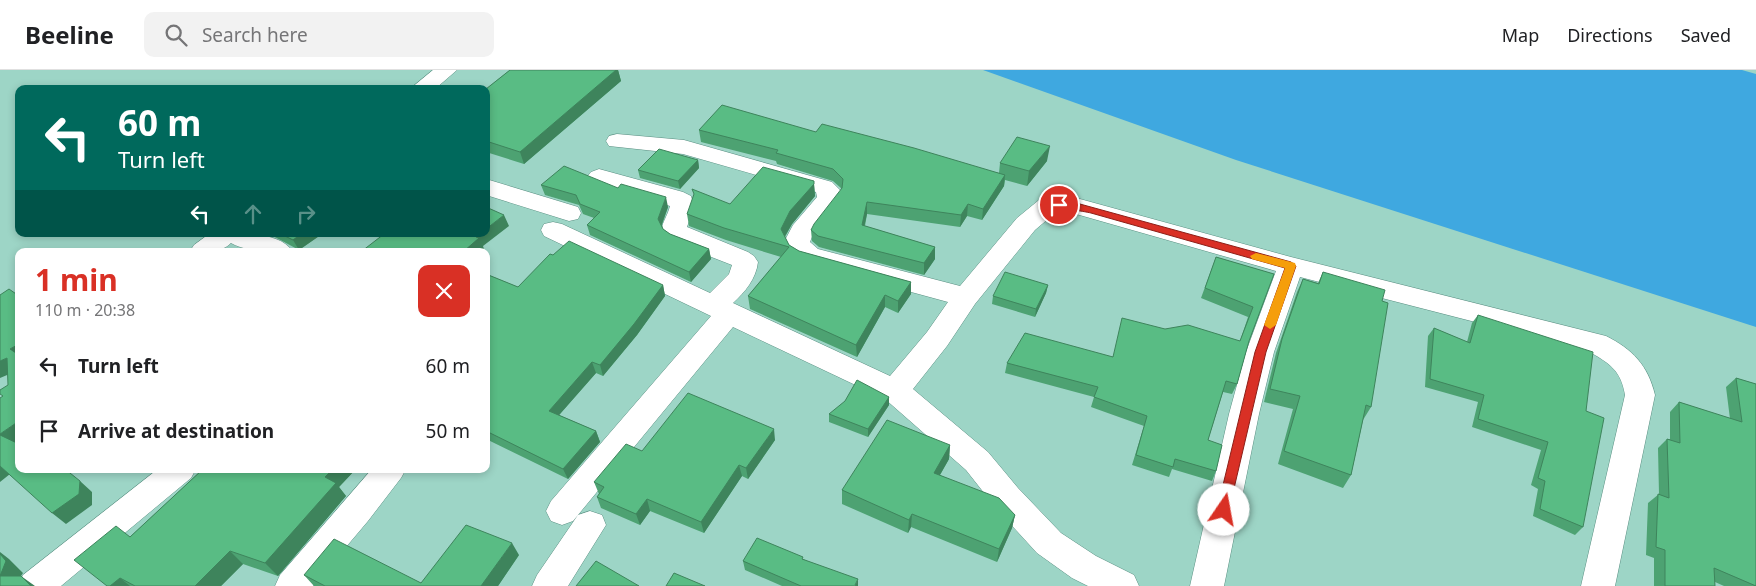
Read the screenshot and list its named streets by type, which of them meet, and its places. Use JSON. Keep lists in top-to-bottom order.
{
  "page": {
    "header": "Beeline",
    "search": "Search here",
    "nav": ["Map", "Directions", "Saved"],
    "turn": ["60 m", "Turn left"],
    "heading": ["1 min", "110 m · 20:38"],
    "list": [
      {
        "name": "Turn left",
        "value": "60 m"
      },
      {
        "name": "Arrive at destination",
        "value": "50 m"
      }
    ]
  }
}
